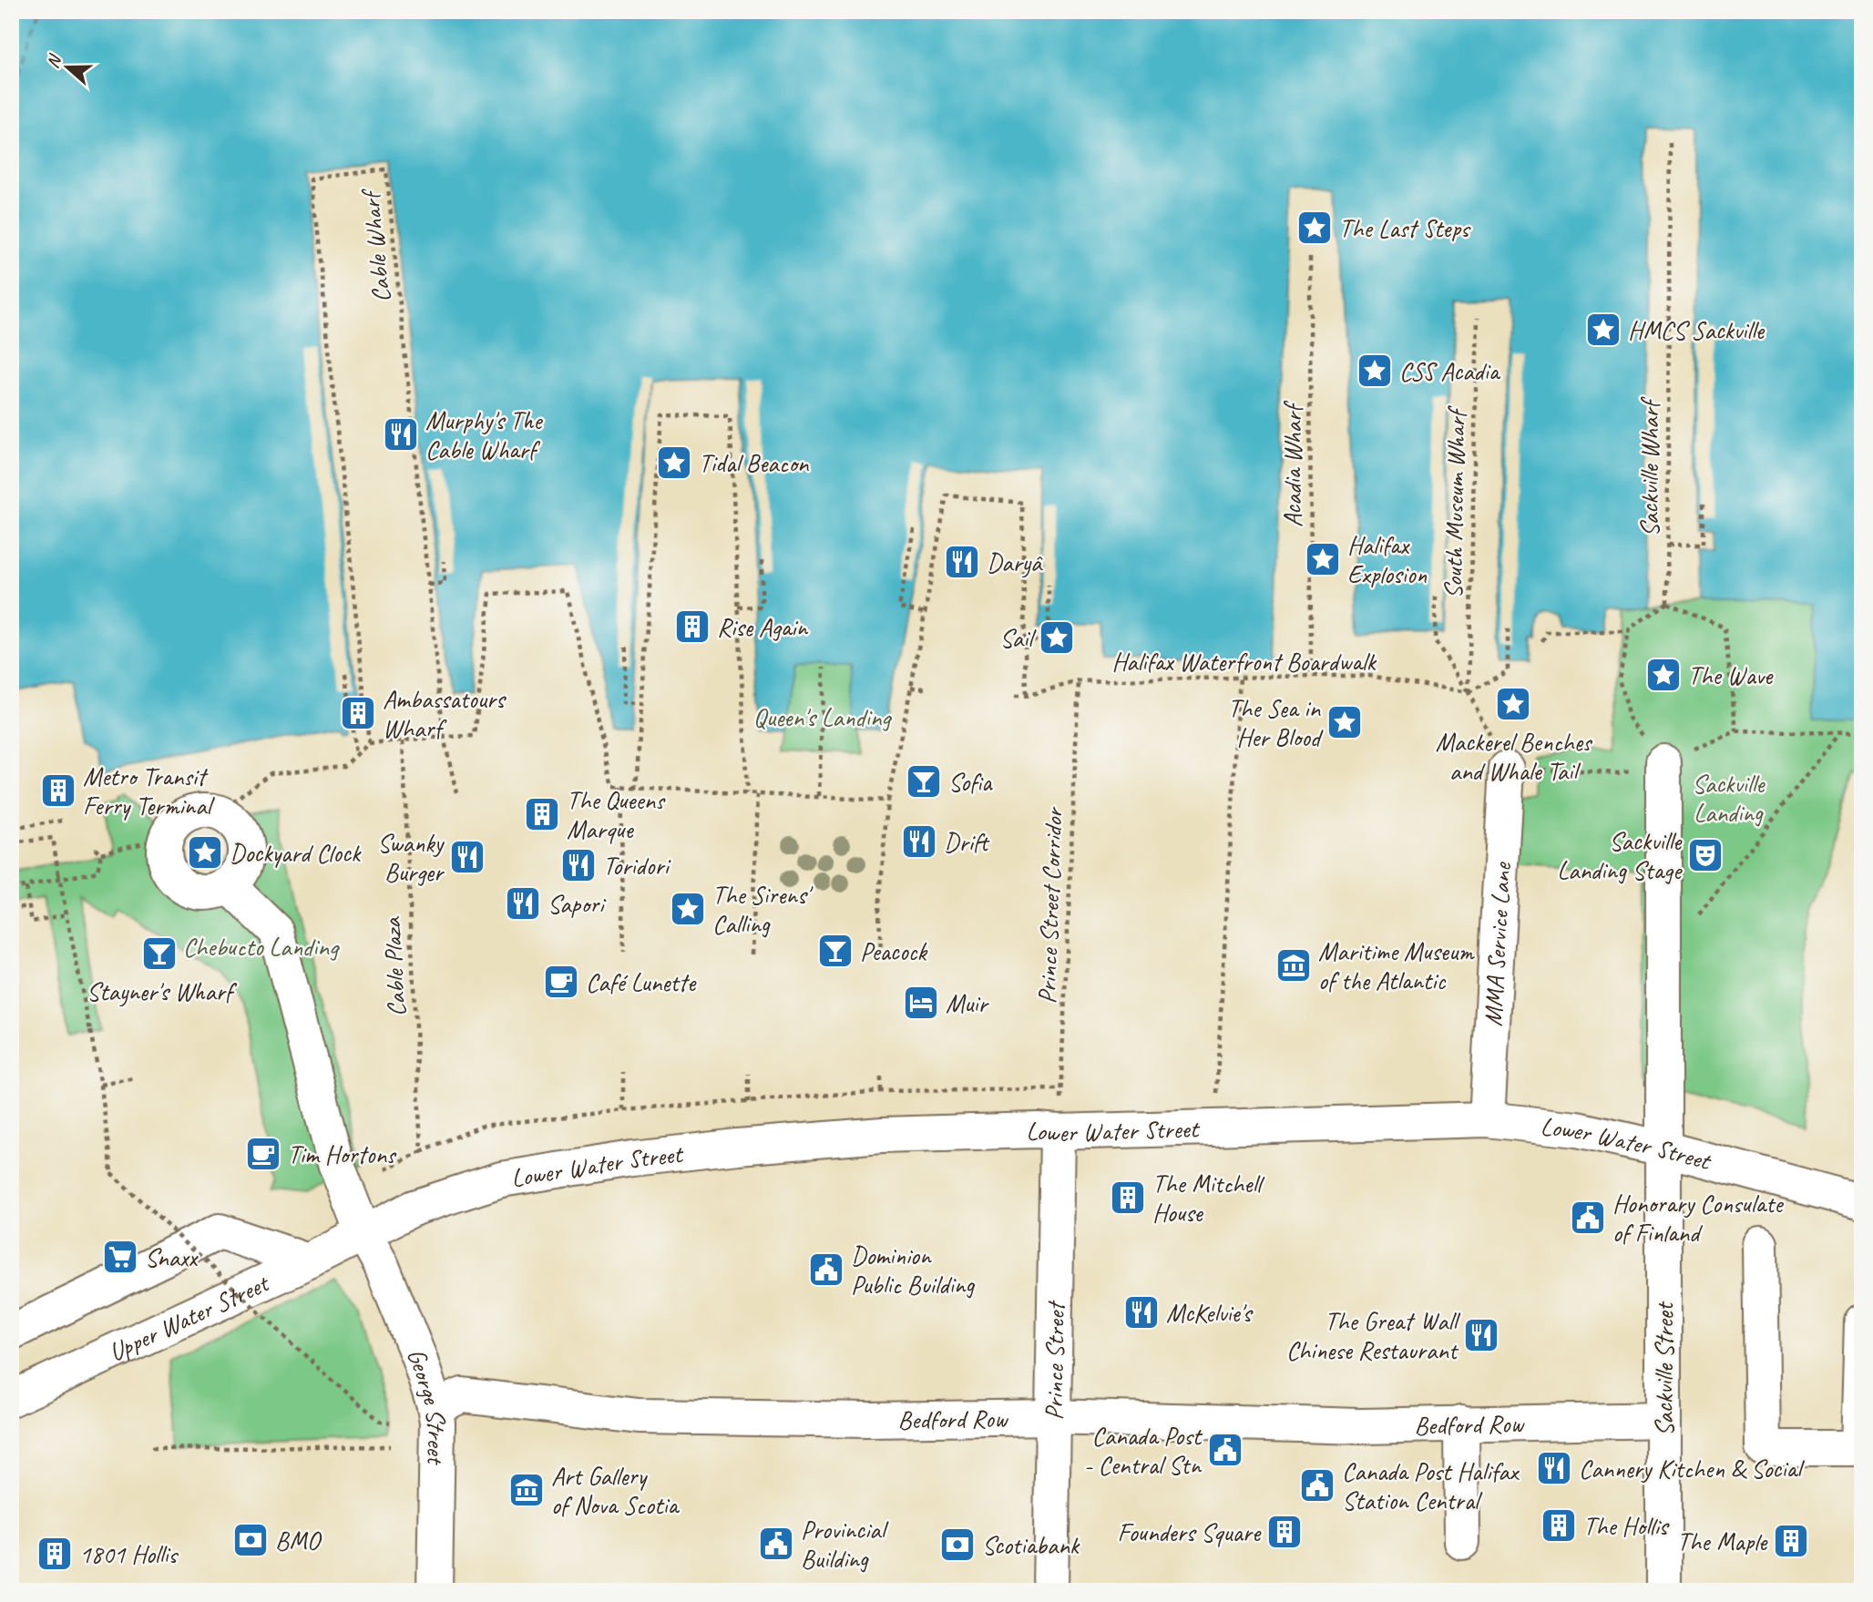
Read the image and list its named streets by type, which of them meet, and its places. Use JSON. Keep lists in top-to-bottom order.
{
  "streets": {
    "street": [
      "MMA Service Lane",
      "Lower Water Street",
      "Upper Water Street",
      "Prince Street",
      "Sackville Street",
      "George Street",
      "Bedford Row"
    ],
    "path": [
      "Cable Wharf",
      "Acadia Wharf",
      "Sackville Wharf",
      "South Museum Wharf",
      "Halifax Waterfront Boardwalk",
      "Prince Street Corridor",
      "Cable Plaza"
    ]
  },
  "crossings": [
    ["Acadia Wharf", "Halifax Waterfront Boardwalk"],
    ["South Museum Wharf", "Halifax Waterfront Boardwalk"],
    ["Halifax Waterfront Boardwalk", "Prince Street Corridor"],
    ["Prince Street Corridor", "Lower Water Street"],
    ["Prince Street Corridor", "Prince Street"],
    ["MMA Service Lane", "Lower Water Street"],
    ["Lower Water Street", "Upper Water Street"],
    ["Lower Water Street", "Prince Street"],
    ["Lower Water Street", "Sackville Street"],
    ["Lower Water Street", "George Street"],
    ["Upper Water Street", "George Street"],
    ["Prince Street", "Bedford Row"],
    ["Sackville Street", "Bedford Row"],
    ["George Street", "Bedford Row"]
  ],
  "parks": ["Queen's Landing", "Sackville Landing", "Chebucto Landing"],
  "places": {
    "place": [
      "The Last Steps",
      "HMCS Sackville",
      "CSS Acadia",
      "Tidal Beacon",
      "Halifax Explosion",
      "Sail",
      "The Wave",
      "Mackerel Benches and Whale Tail",
      "The Sea in Her Blood",
      "Dockyard Clock",
      "The Sirens' Calling"
    ],
    "restaurant": [
      "Murphy's The Cable Wharf",
      "Daryâ",
      "Drift",
      "Swanky Burger",
      "Toridori",
      "Sapori",
      "McKelvie's",
      "The Great Wall Chinese Restaurant",
      "Cannery Kitchen & Social"
    ],
    "building": [
      "Rise Again",
      "Ambassatours Wharf",
      "Metro Transit Ferry Terminal",
      "The Queens Marque",
      "The Mitchell House",
      "The Hollis",
      "Founders Square",
      "The Maple",
      "1801 Hollis"
    ],
    "bar": ["Sofia", "Peacock", "Stayner's Wharf"],
    "theatre": ["Sackville Landing Stage"],
    "museum": ["Maritime Museum of the Atlantic", "Art Gallery of Nova Scotia"],
    "cafe": ["Café Lunette", "Tim Hortons"],
    "hotel": ["Muir"],
    "public building": [
      "Honorary Consulate of Finland",
      "Dominion Public Building",
      "Canada Post - Central Stn",
      "Canada Post Halifax Station Central",
      "Provincial Building"
    ],
    "supermarket": ["Snaxx"],
    "bank": ["BMO", "Scotiabank"]
  },
  "north": "left"
}
